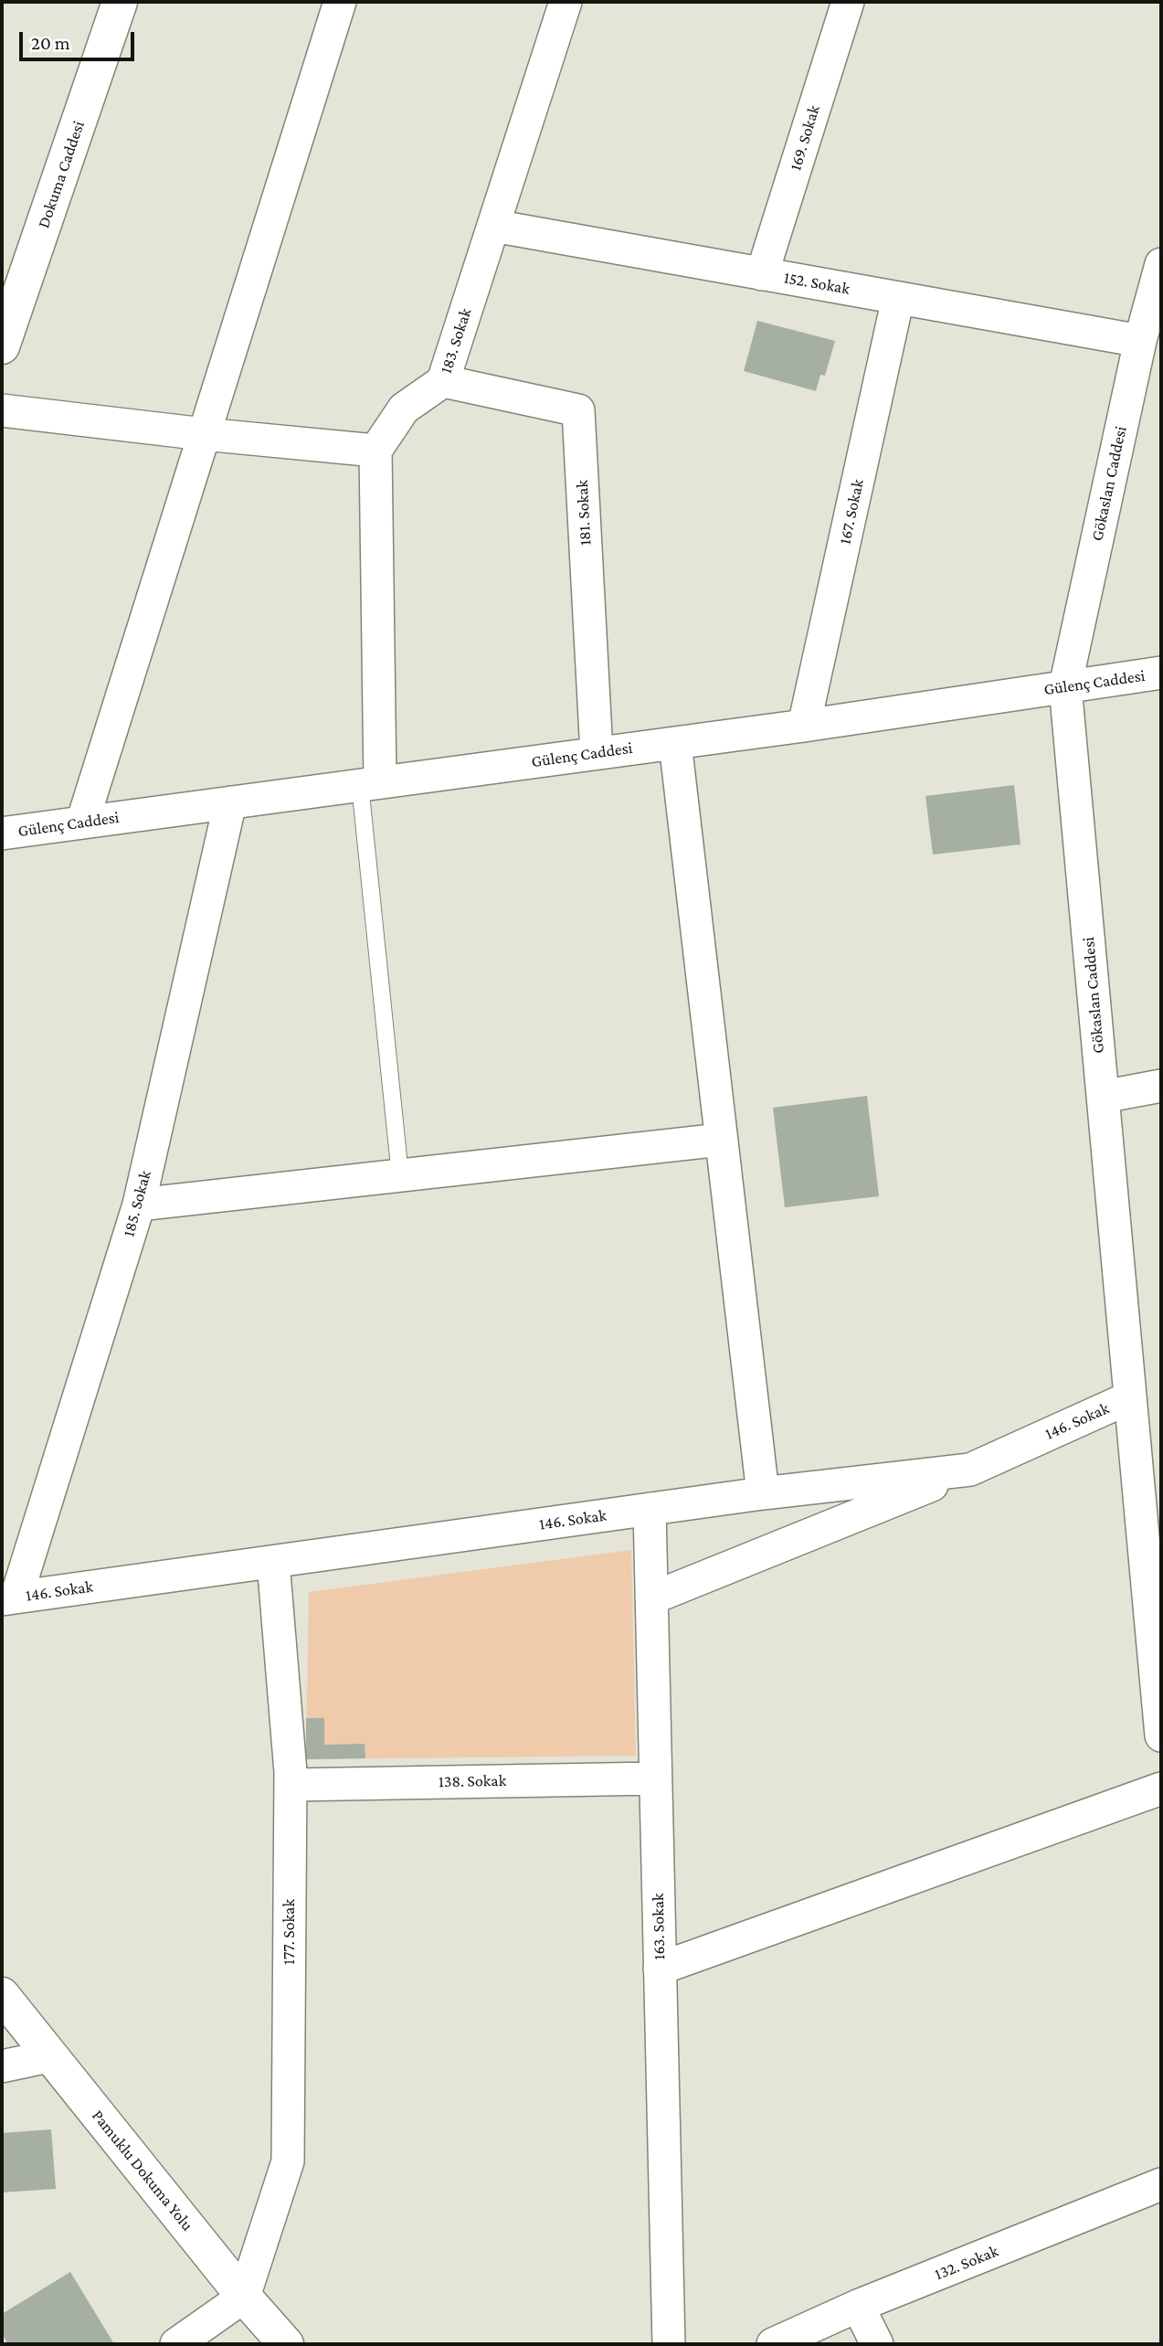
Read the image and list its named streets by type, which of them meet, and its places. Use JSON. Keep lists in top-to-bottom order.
{
  "streets": {
    "main road": ["Dokuma Caddesi", "Pamuklu Dokuma Yolu"],
    "street": [
      "169. Sokak",
      "152. Sokak",
      "183. Sokak",
      "Gökaslan Caddesi",
      "167. Sokak",
      "181. Sokak",
      "Gülenç Caddesi",
      "185. Sokak",
      "146. Sokak",
      "138. Sokak",
      "163. Sokak",
      "177. Sokak",
      "132. Sokak"
    ]
  },
  "crossings": [
    ["169. Sokak", "152. Sokak"],
    ["152. Sokak", "183. Sokak"],
    ["152. Sokak", "Gökaslan Caddesi"],
    ["152. Sokak", "167. Sokak"],
    ["183. Sokak", "181. Sokak"],
    ["Gökaslan Caddesi", "Gülenç Caddesi"],
    ["Gökaslan Caddesi", "146. Sokak"],
    ["167. Sokak", "Gülenç Caddesi"],
    ["181. Sokak", "Gülenç Caddesi"],
    ["Gülenç Caddesi", "185. Sokak"],
    ["185. Sokak", "146. Sokak"],
    ["146. Sokak", "163. Sokak"],
    ["146. Sokak", "177. Sokak"],
    ["138. Sokak", "163. Sokak"],
    ["138. Sokak", "177. Sokak"],
    ["177. Sokak", "Pamuklu Dokuma Yolu"]
  ],
  "scale_bar": "20 m"
}
